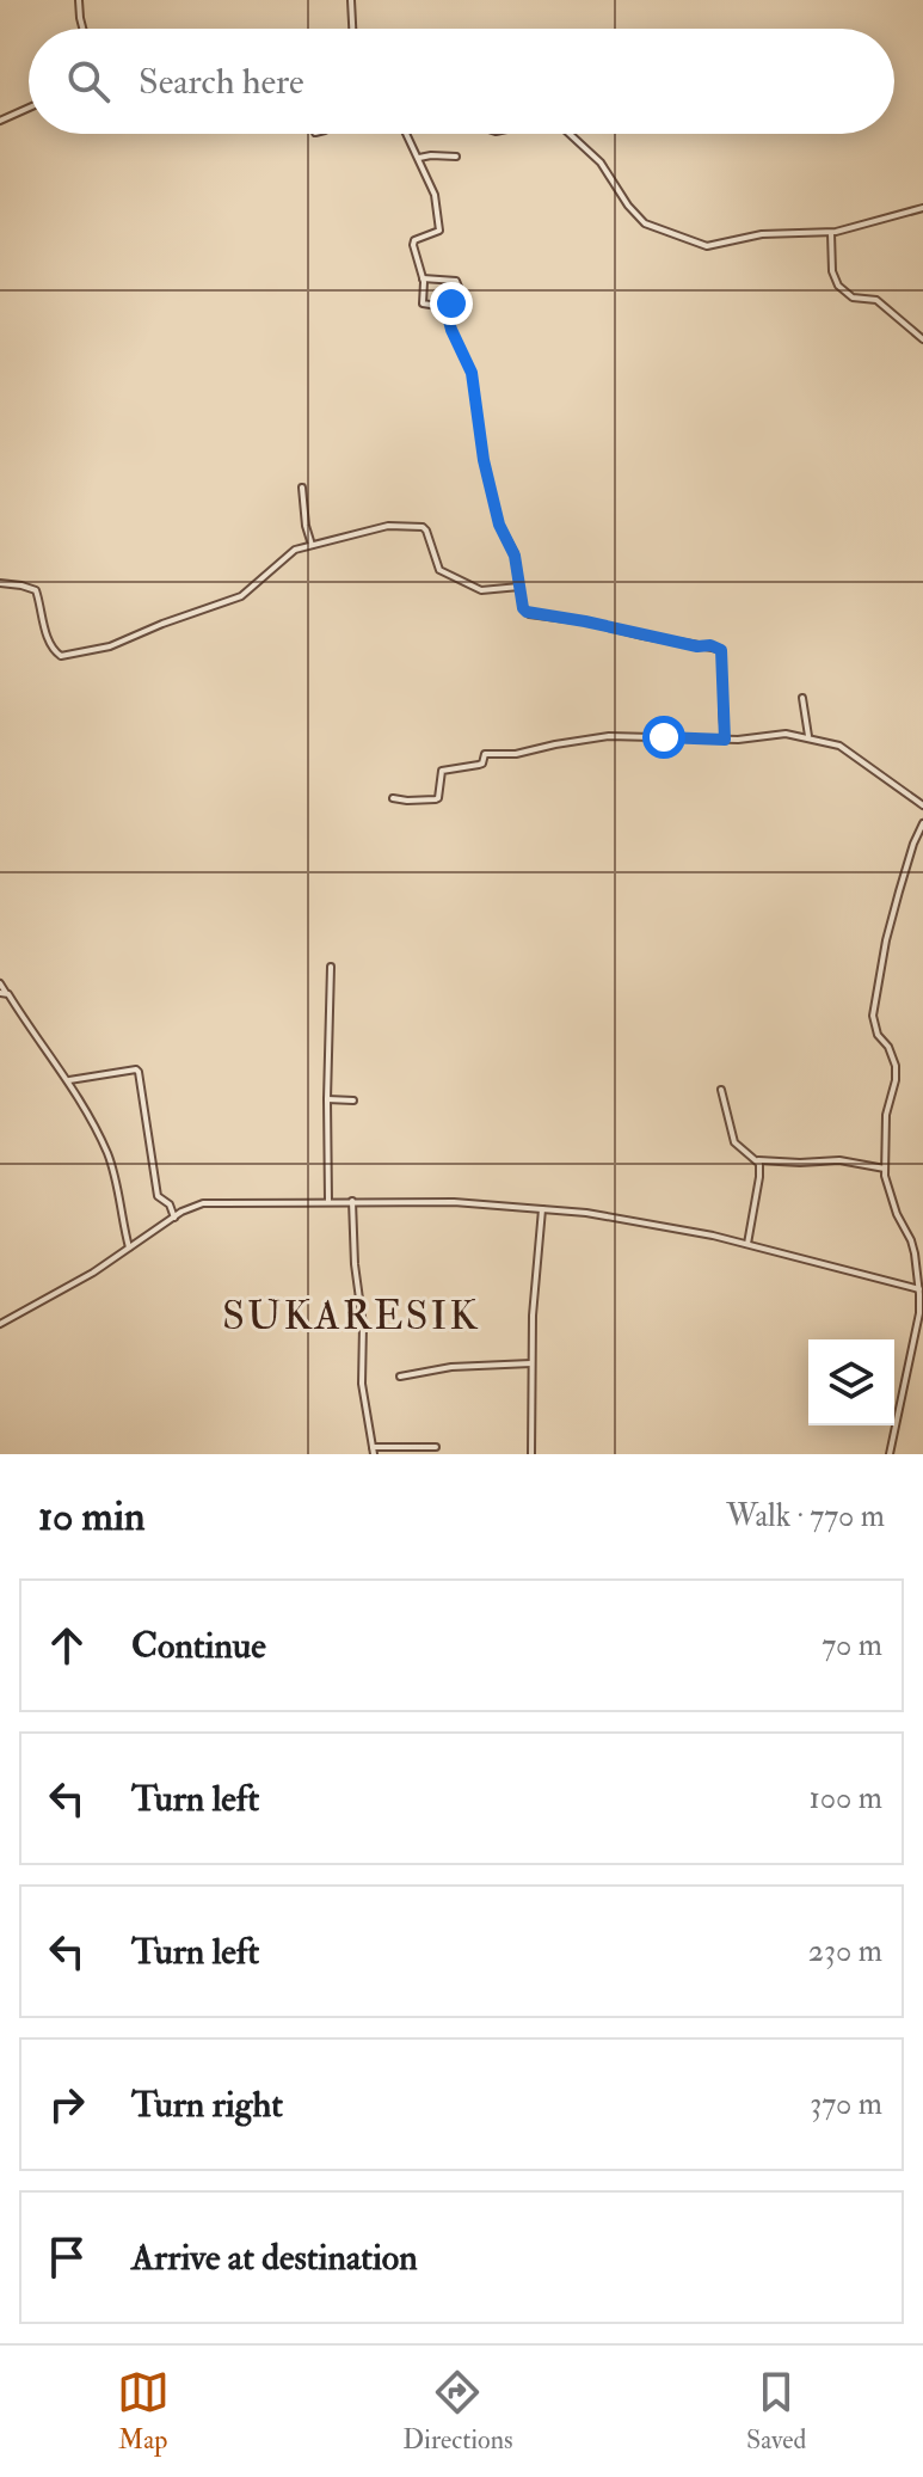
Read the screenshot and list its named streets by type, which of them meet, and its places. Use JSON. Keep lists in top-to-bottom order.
{
  "districts": ["SUKARESIK"],
  "page": {
    "search": "Search here",
    "heading": ["10 min", "Walk · 770 m"],
    "list": [
      ["Continue", "70 m"],
      ["Turn left", "100 m"],
      ["Turn left", "230 m"],
      ["Turn right", "370 m"],
      "Arrive at destination"
    ],
    "nav": ["Map", "Directions", "Saved"]
  }
}
